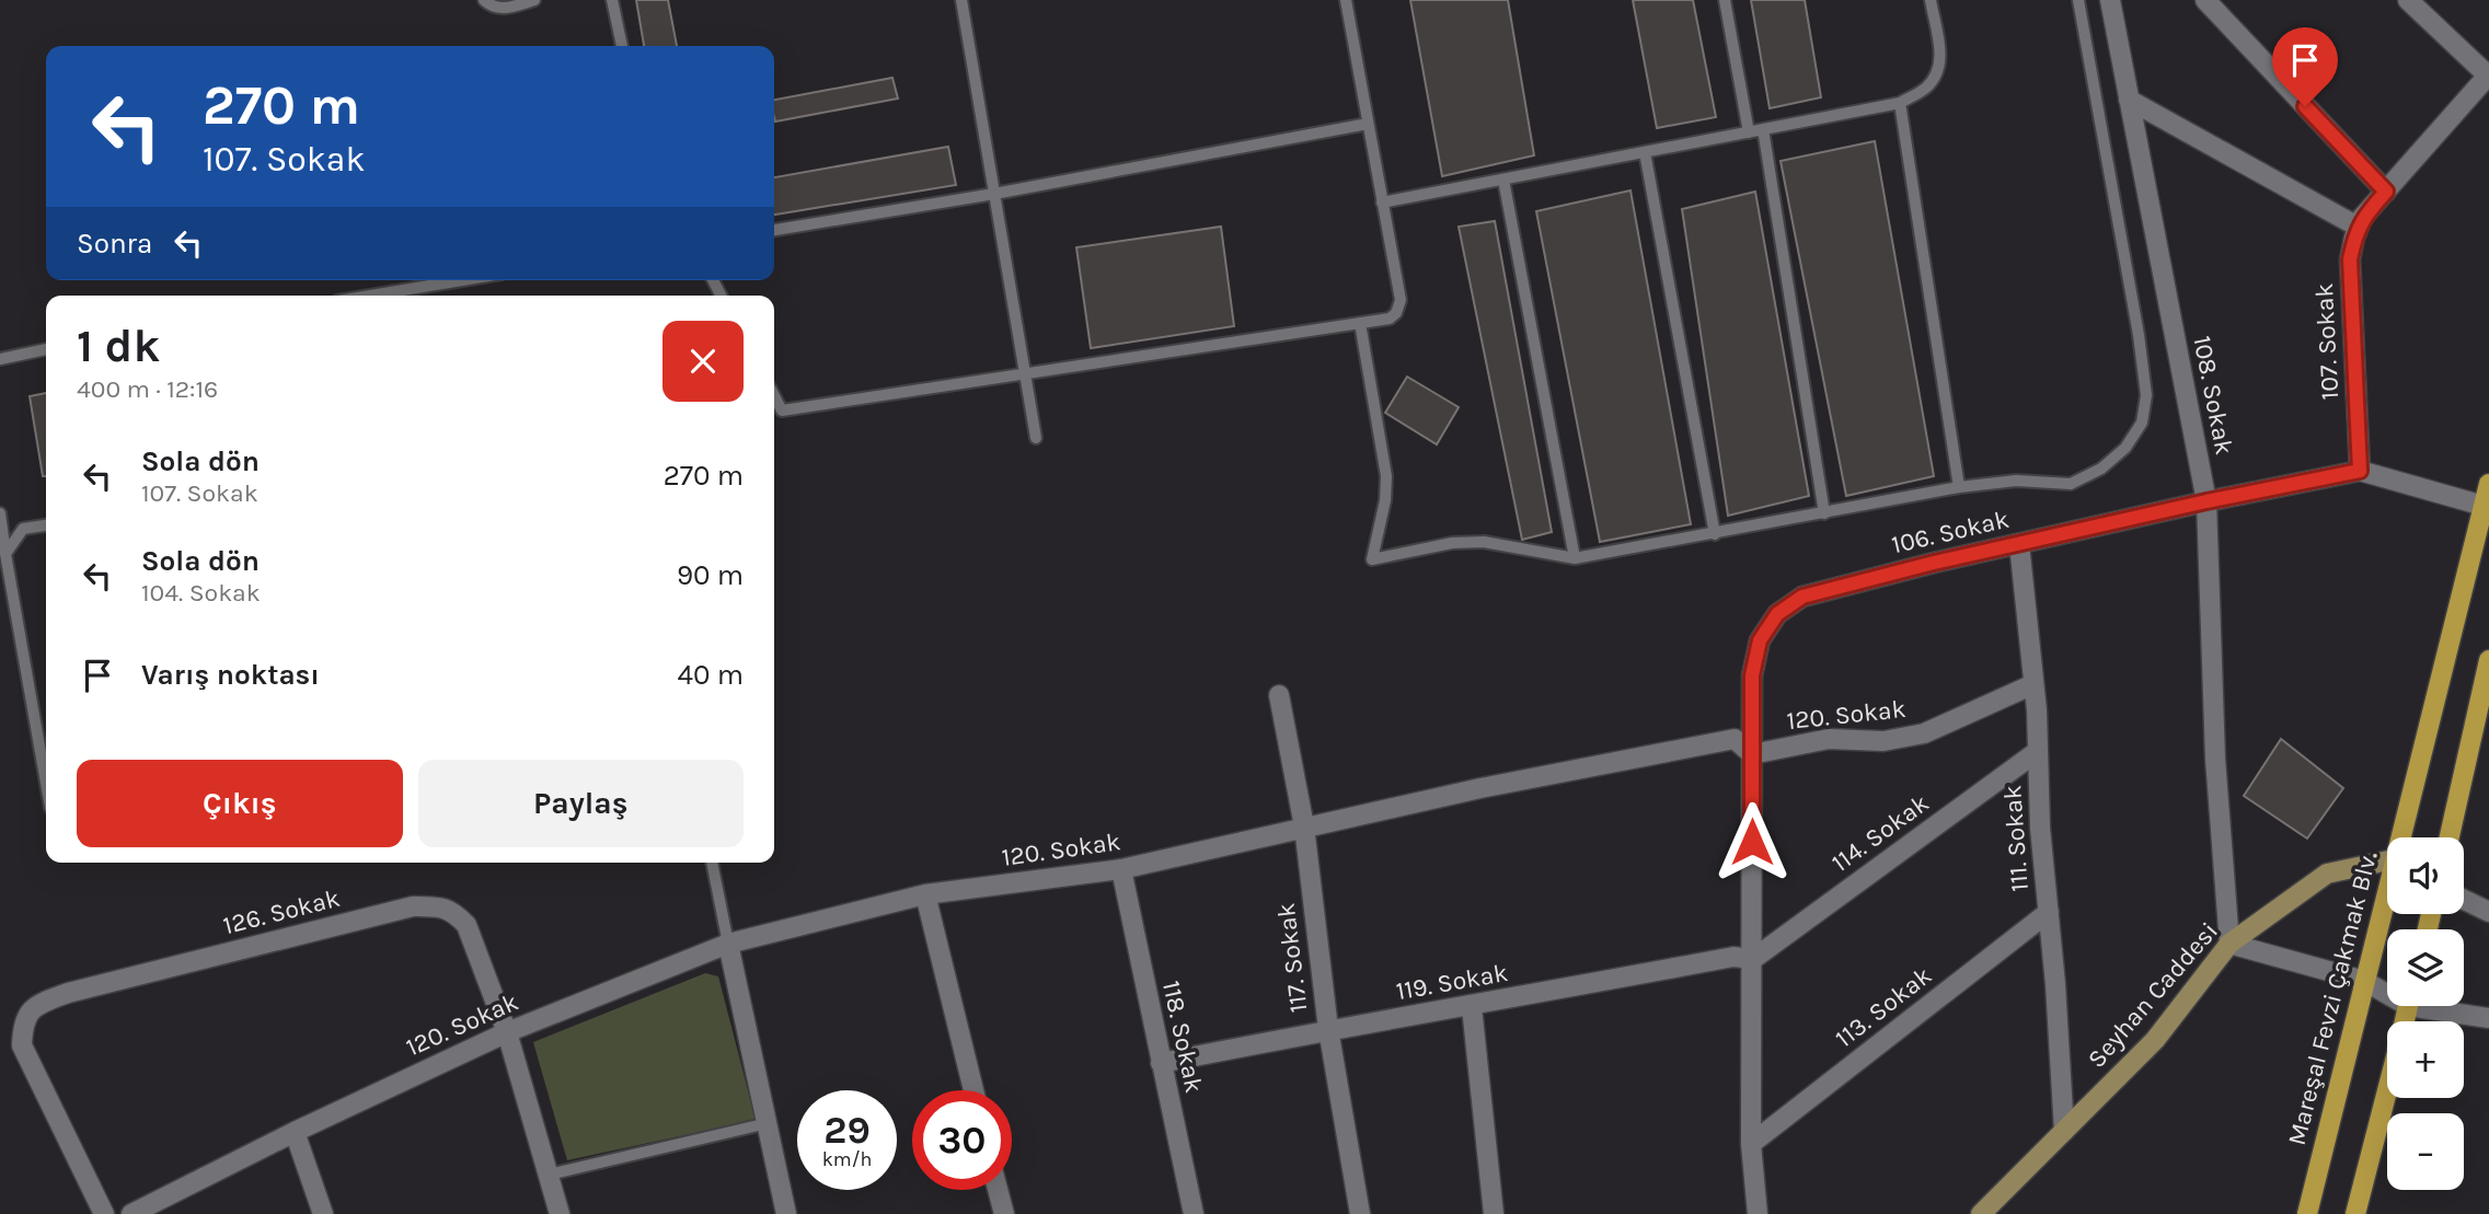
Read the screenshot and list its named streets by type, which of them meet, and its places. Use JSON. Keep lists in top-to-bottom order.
{
  "streets": {
    "main road": ["Seyhan Caddesi", "Mareşal Fevzi Çakmak Blv."],
    "street": [
      "107. Sokak",
      "108. Sokak",
      "106. Sokak",
      "120. Sokak",
      "114. Sokak",
      "111. Sokak",
      "126. Sokak",
      "117. Sokak",
      "119. Sokak",
      "113. Sokak",
      "118. Sokak"
    ]
  },
  "crossings": [
    ["107. Sokak", "106. Sokak"],
    ["108. Sokak", "106. Sokak"],
    ["108. Sokak", "Seyhan Caddesi"],
    ["106. Sokak", "120. Sokak"],
    ["106. Sokak", "114. Sokak"],
    ["106. Sokak", "111. Sokak"],
    ["106. Sokak", "119. Sokak"],
    ["106. Sokak", "Mareşal Fevzi Çakmak Blv."],
    ["106. Sokak", "113. Sokak"],
    ["120. Sokak", "111. Sokak"],
    ["120. Sokak", "126. Sokak"],
    ["120. Sokak", "117. Sokak"],
    ["120. Sokak", "118. Sokak"],
    ["114. Sokak", "111. Sokak"],
    ["114. Sokak", "119. Sokak"],
    ["111. Sokak", "Seyhan Caddesi"],
    ["111. Sokak", "113. Sokak"],
    ["117. Sokak", "119. Sokak"],
    ["119. Sokak", "118. Sokak"]
  ],
  "page": {
    "turn": ["270 m", "107. Sokak"],
    "then": "Sonra",
    "heading": ["1 dk", "400 m · 12:16"],
    "list": [
      {
        "name": "Sola dön",
        "note": "107. Sokak",
        "value": "270 m"
      },
      {
        "name": "Sola dön",
        "note": "104. Sokak",
        "value": "90 m"
      },
      {
        "name": "Varış noktası",
        "value": "40 m"
      }
    ],
    "buttons": ["Çıkış", "Paylaş"],
    "map_buttons": ["+", "−"],
    "speed": "29 km/h",
    "limit": "30"
  }
}
